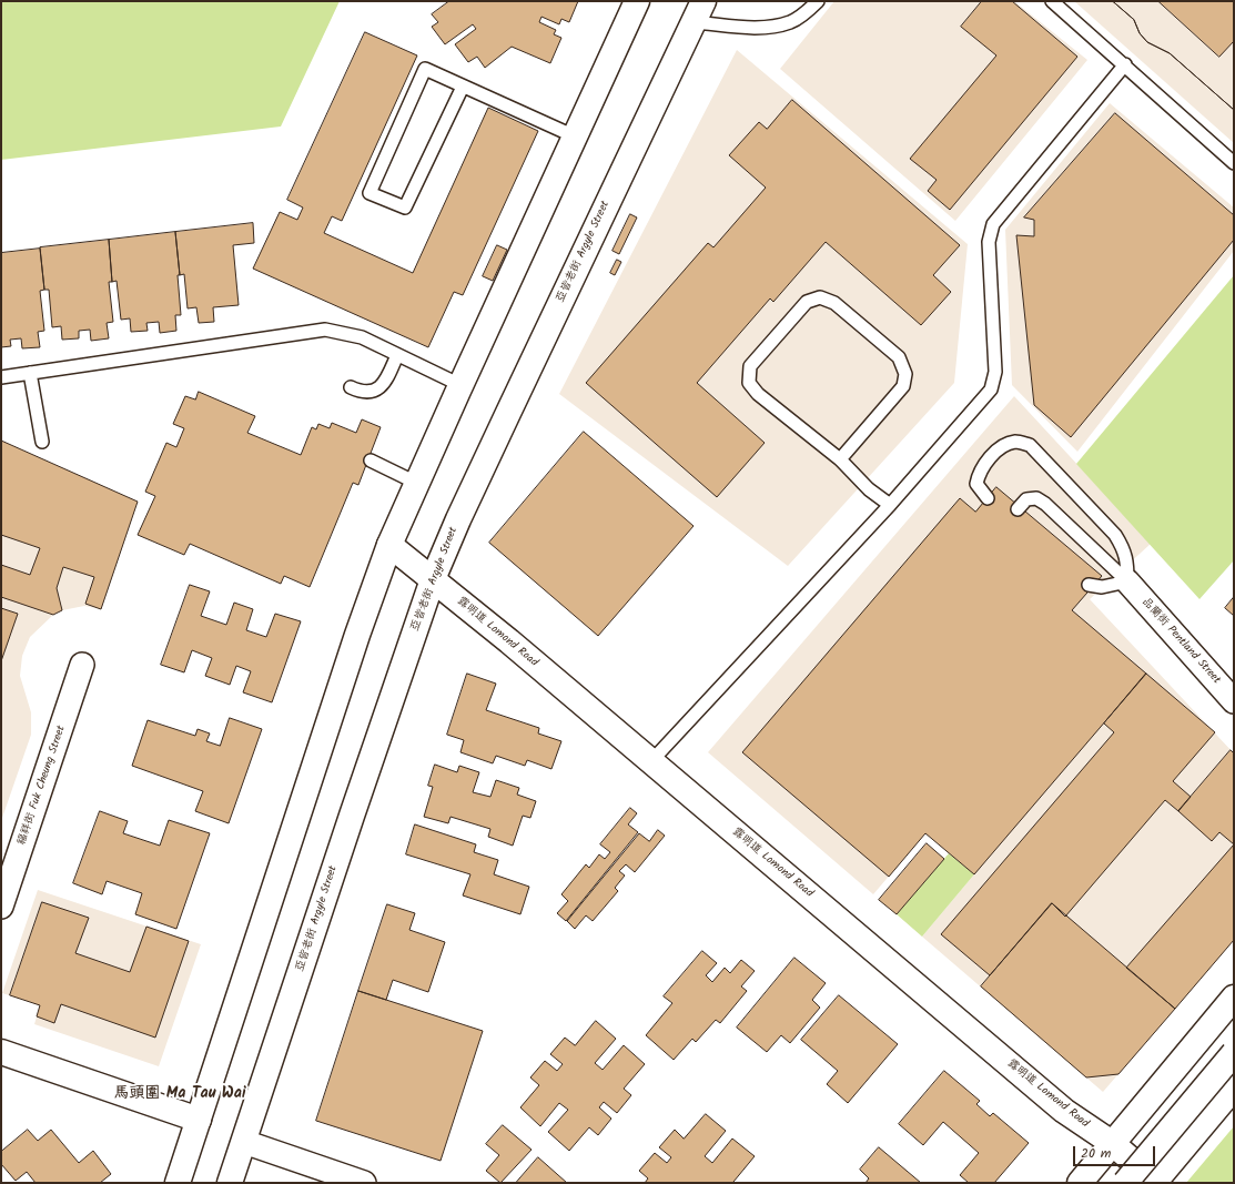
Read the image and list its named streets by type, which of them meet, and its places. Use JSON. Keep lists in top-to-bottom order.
{
  "streets": {
    "main road": ["亞皆老街 Argyle Street", "露明道 Lomond Road"],
    "street": ["品蘭街 Pentland Street", "福祥街 Fuk Cheung Street"]
  },
  "crossings": [
    ["亞皆老街 Argyle Street", "露明道 Lomond Road"]
  ],
  "districts": ["馬頭圍 Ma Tau Wai"],
  "scale_bar": "20 m"
}
